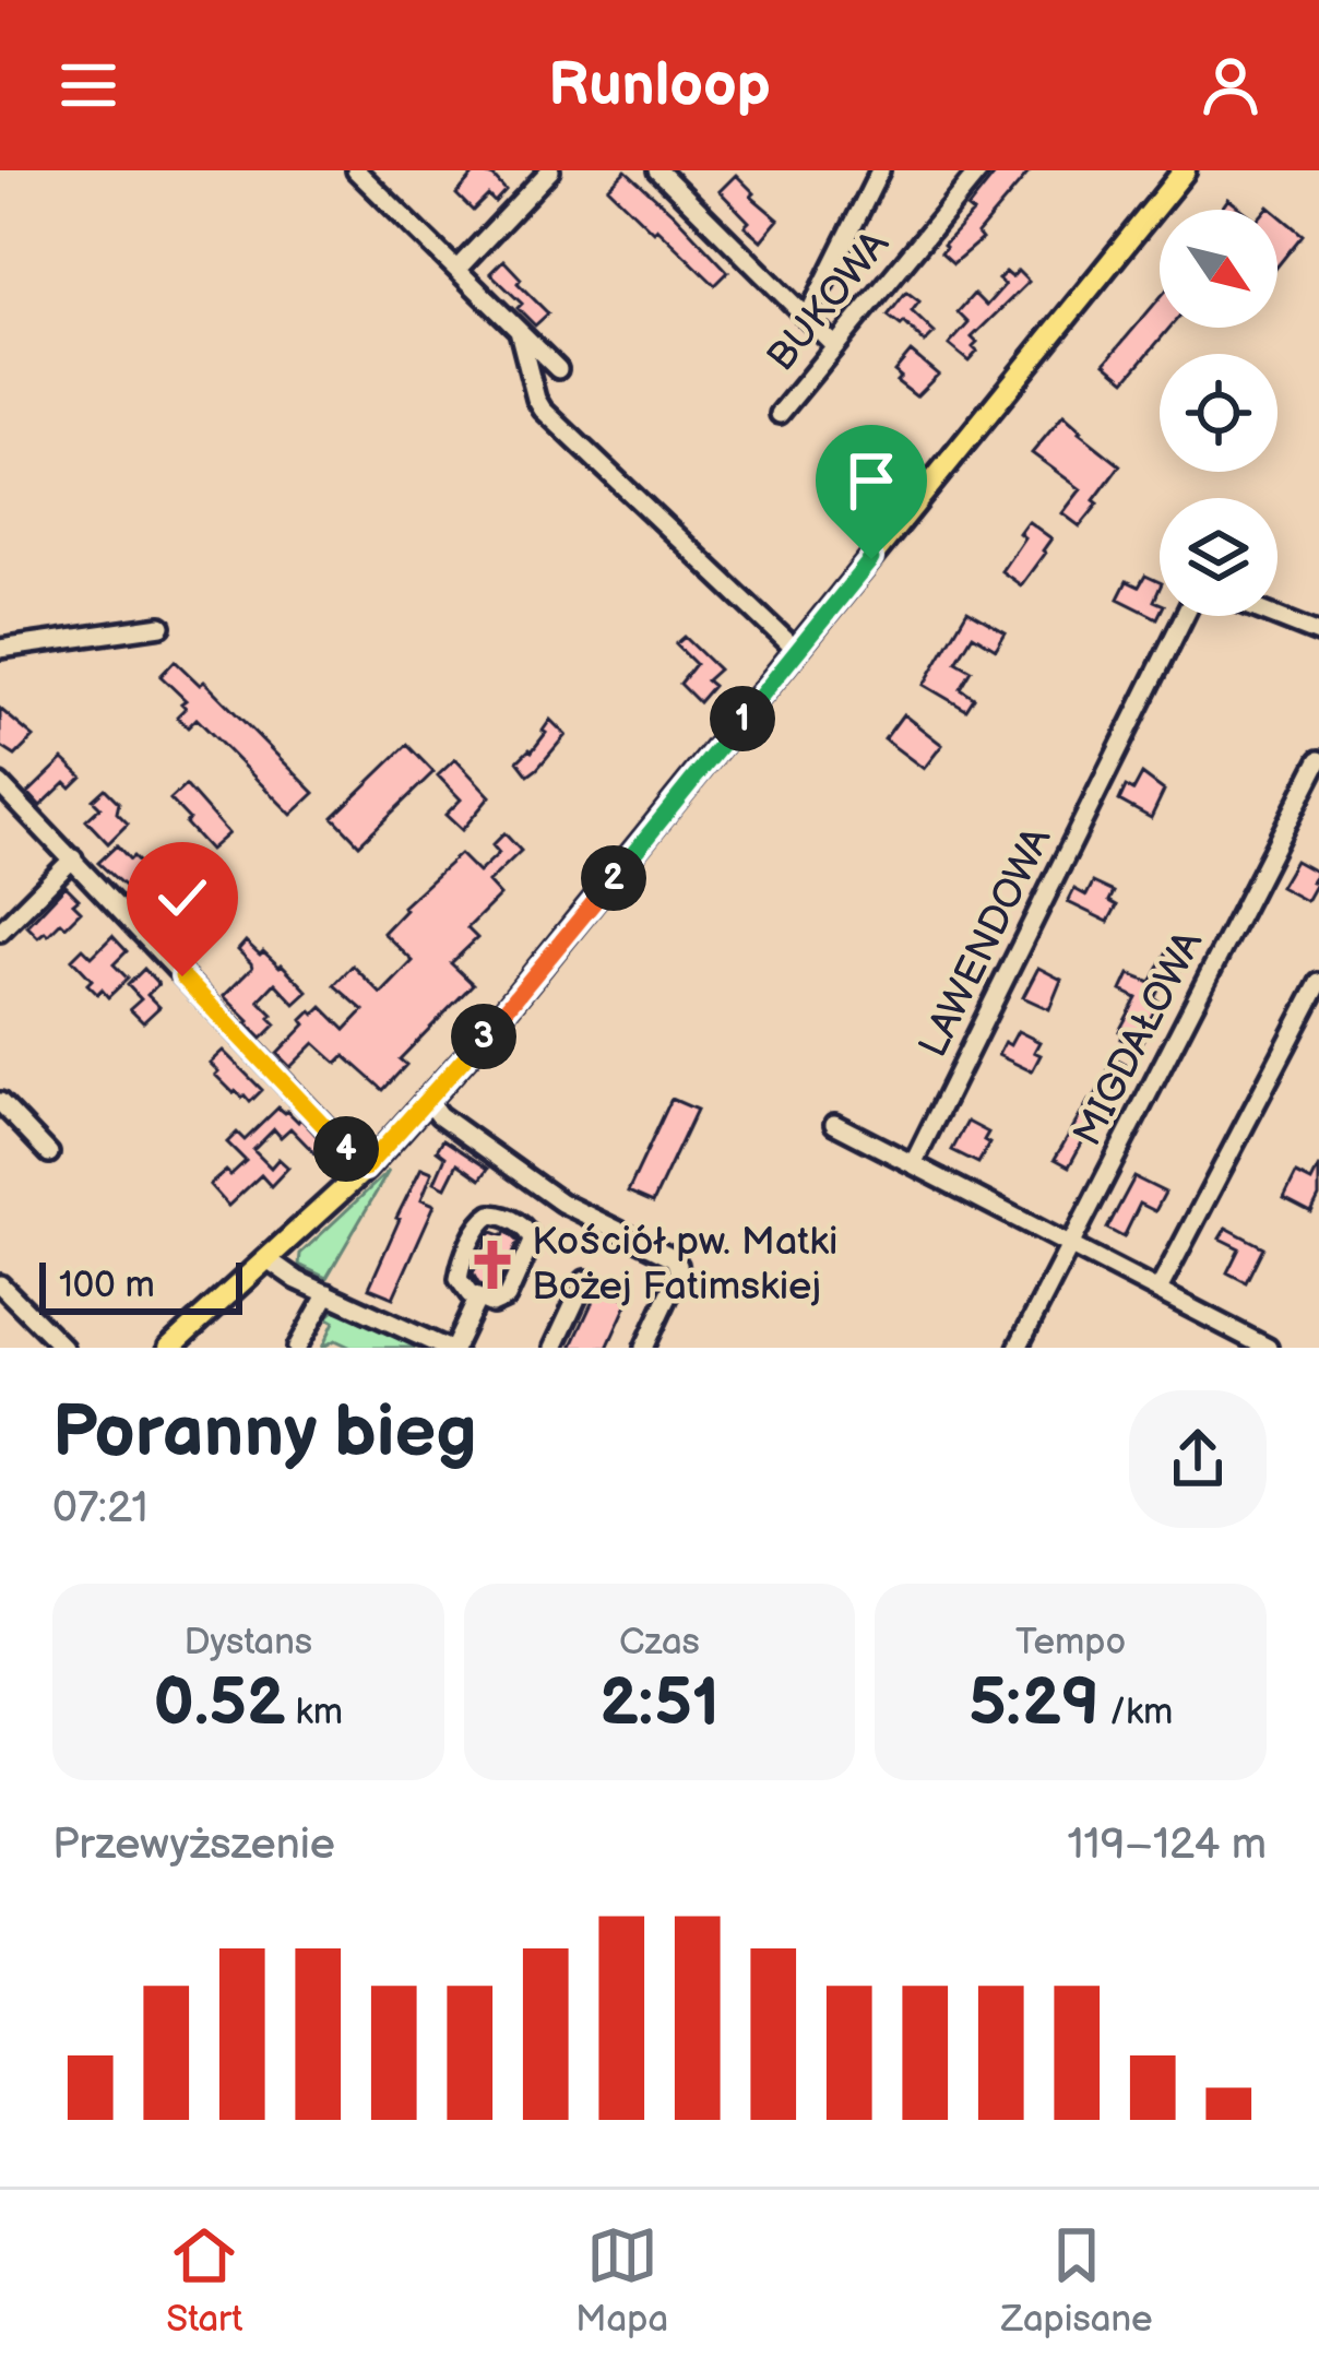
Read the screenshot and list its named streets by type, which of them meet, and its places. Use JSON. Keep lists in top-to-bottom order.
{
  "streets": {
    "street": ["BUKOWA", "LAWENDOWA", "MIGDAŁOWA"]
  },
  "places": {
    "church": ["Kościół pw. Matki Bożej Fatimskiej"]
  },
  "scale_bar": "100 m",
  "north": "bottom right",
  "page": {
    "header": "Runloop",
    "pins": [
      "1",
      "2",
      "3",
      "4"
    ],
    "scale": "100 m",
    "heading": ["Poranny bieg", "07:21"],
    "stats": [
      ["Dystans", "0.52 km"],
      ["Czas", "2:51"],
      ["Tempo", "5:29 /km"]
    ],
    "chart": ["Przewyższenie", "119–124 m"],
    "tabs": ["Start", "Mapa", "Zapisane"]
  }
}
